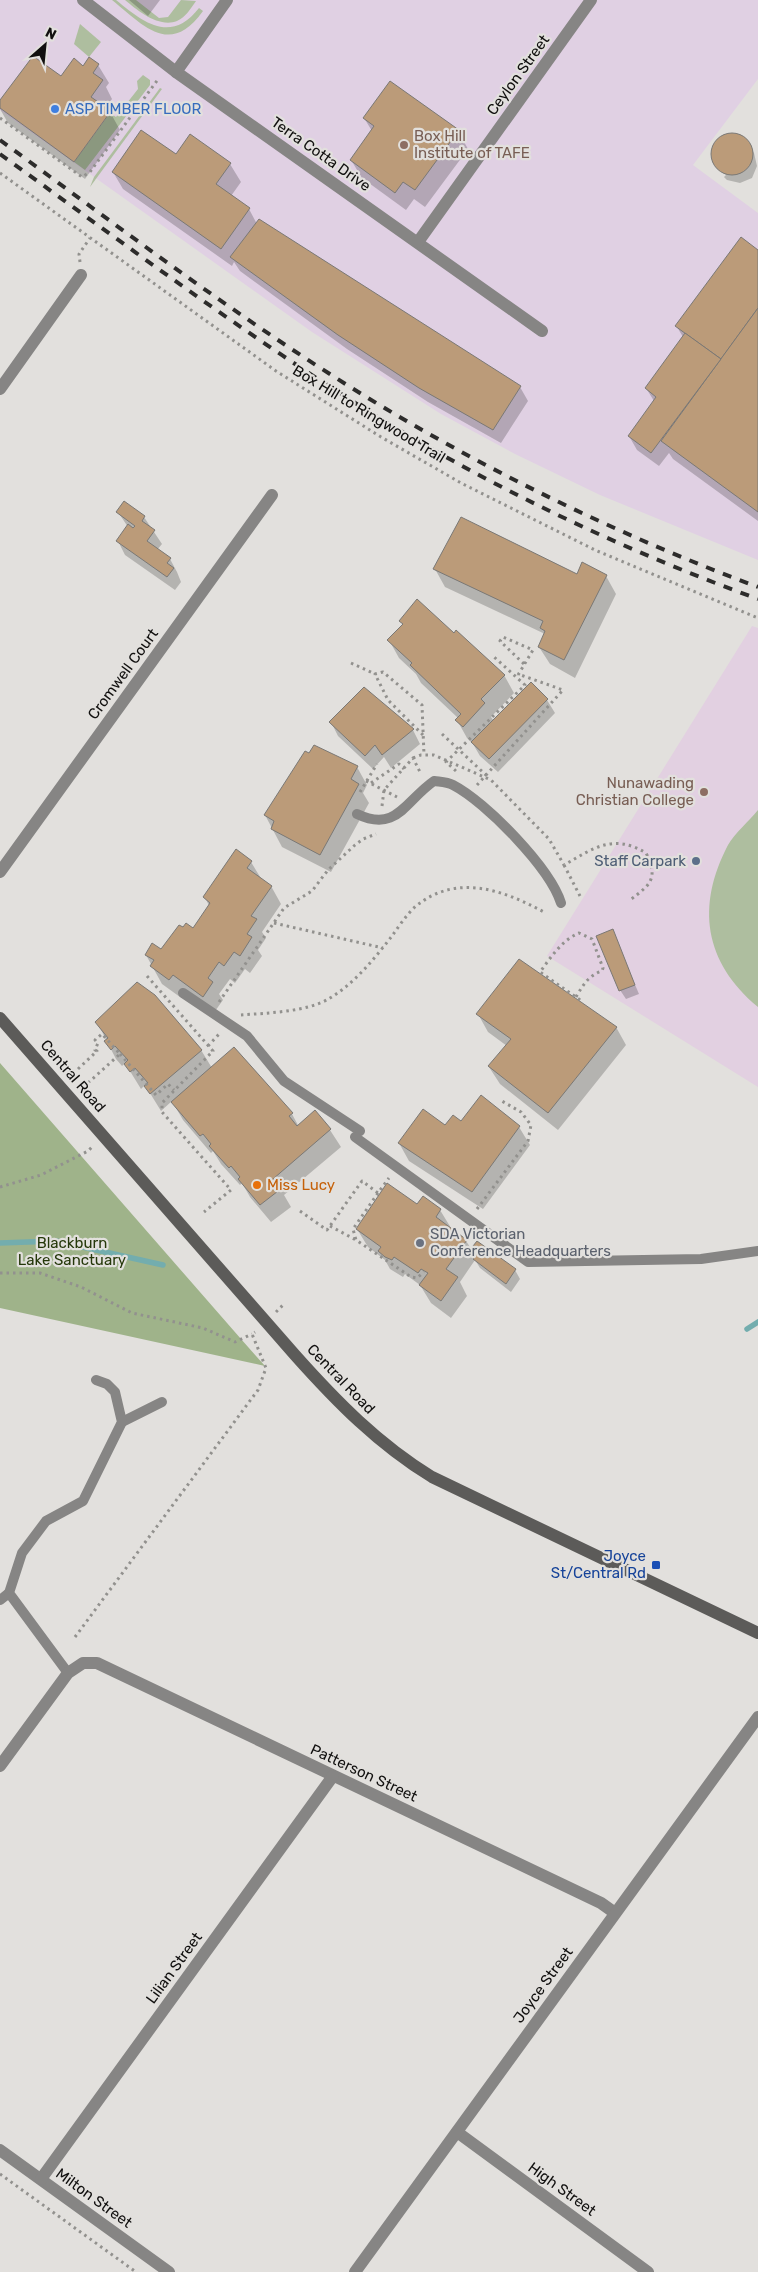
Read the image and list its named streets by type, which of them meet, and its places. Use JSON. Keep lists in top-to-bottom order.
{
  "streets": {
    "street": [
      "Ceylon Street",
      "Terra Cotta Drive",
      "Cromwell Court",
      "Central Road",
      "Patterson Street",
      "Lilian Street",
      "Joyce Street",
      "High Street",
      "Milton Street"
    ],
    "path": ["Box Hill to Ringwood Trail"]
  },
  "crossings": [
    ["Ceylon Street", "Terra Cotta Drive"],
    ["Patterson Street", "Lilian Street"],
    ["Patterson Street", "Joyce Street"],
    ["Lilian Street", "Milton Street"],
    ["Joyce Street", "High Street"]
  ],
  "parks": ["Blackburn Lake Sanctuary"],
  "places": {
    "other": [
      "ASP TIMBER FLOOR",
      "Box Hill Institute of TAFE",
      "Nunawading Christian College",
      "Staff Carpark",
      "Miss Lucy",
      "SDA Victorian Conference Headquarters"
    ],
    "transit": ["Joyce St/Central Rd"]
  },
  "north": "top right"
}
